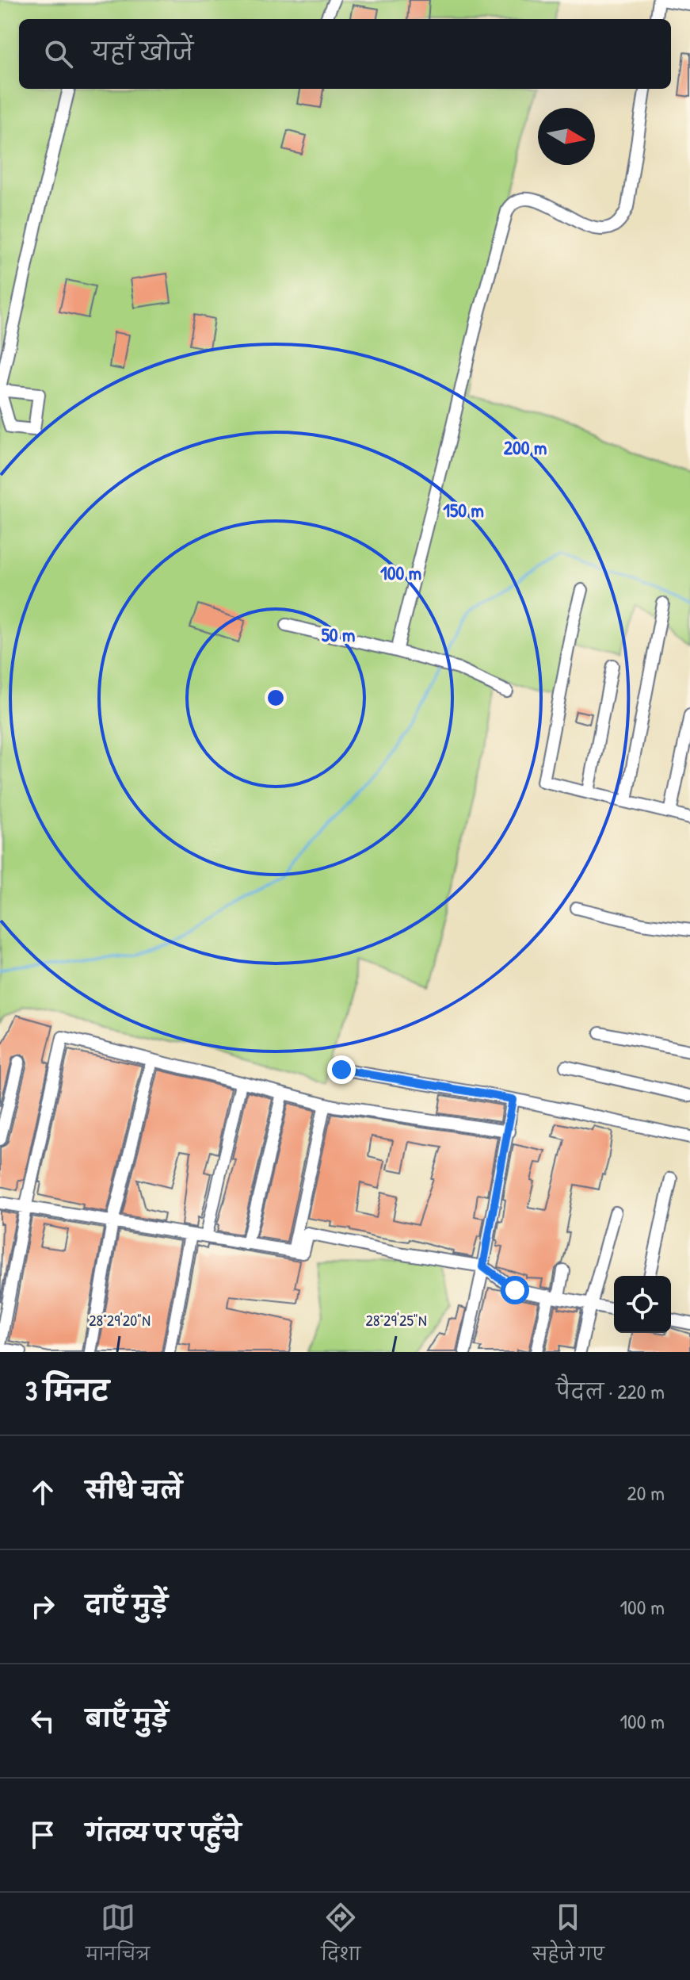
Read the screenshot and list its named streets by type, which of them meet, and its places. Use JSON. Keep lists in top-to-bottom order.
{
  "north": "right",
  "page": {
    "search": "यहाँ खोजें",
    "heading": ["3 मिनट", "पैदल · 220 m"],
    "list": [
      ["सीधे चलें", "20 m"],
      ["दाएँ मुड़ें", "100 m"],
      ["बाएँ मुड़ें", "100 m"],
      "गंतव्य पर पहुँचे"
    ],
    "nav": ["मानचित्र", "दिशा", "सहेजे गए"]
  },
  "coordinates": ["28°29'20\"N", "28°29'25\"N"],
  "rings": [
    "200 m",
    "150 m",
    "100 m",
    "50 m"
  ]
}
